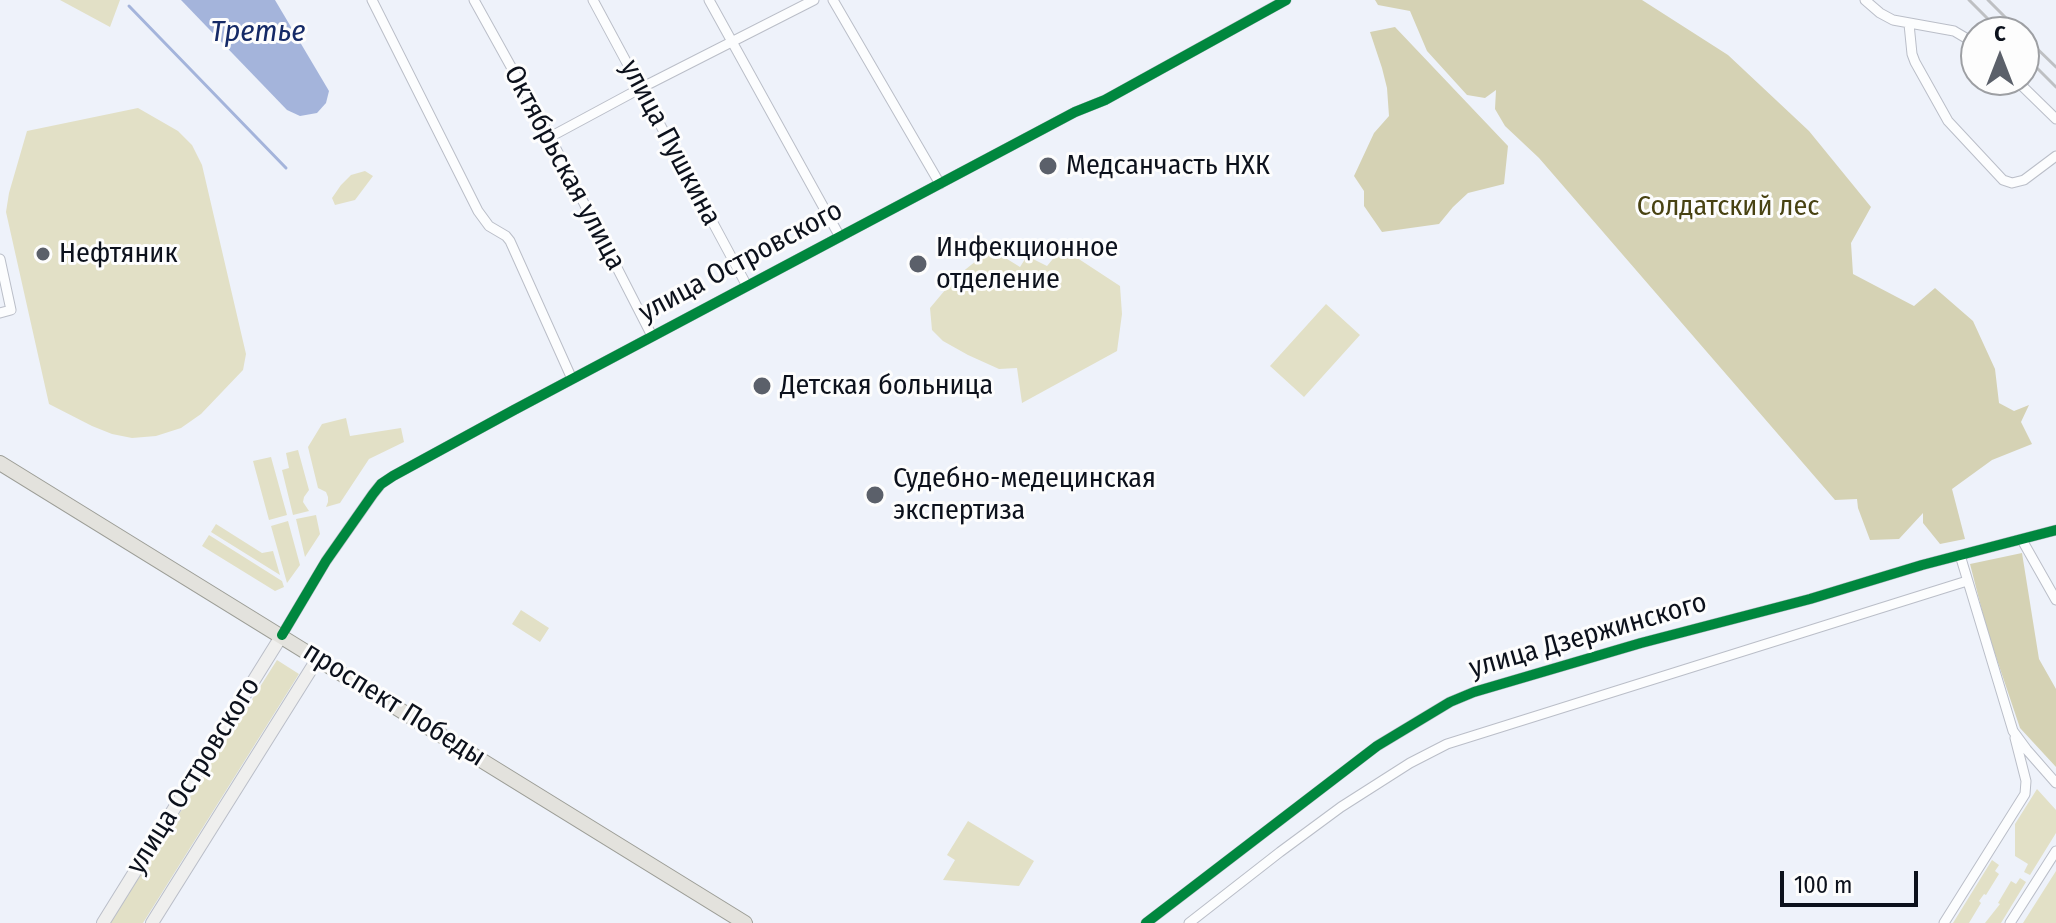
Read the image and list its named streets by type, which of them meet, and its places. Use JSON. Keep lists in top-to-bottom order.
{
  "streets": {
    "main road": ["улица Островского", "проспект Победы"],
    "street": ["улица Пушкина", "Октябрьская улица", "улица Дзержинского"]
  },
  "crossings": [
    ["улица Пушкина", "улица Островского"],
    ["Октябрьская улица", "улица Островского"],
    ["улица Островского", "проспект Победы"]
  ],
  "water": ["Третье"],
  "parks": ["Солдатский лес"],
  "places": [
    "Медсанчасть НХК",
    "Нефтяник",
    "Инфекционное отделение",
    "Детская больница",
    "Судебно-медецинская экспертиза"
  ],
  "scale_bar": "100 m",
  "north": "top"
}
